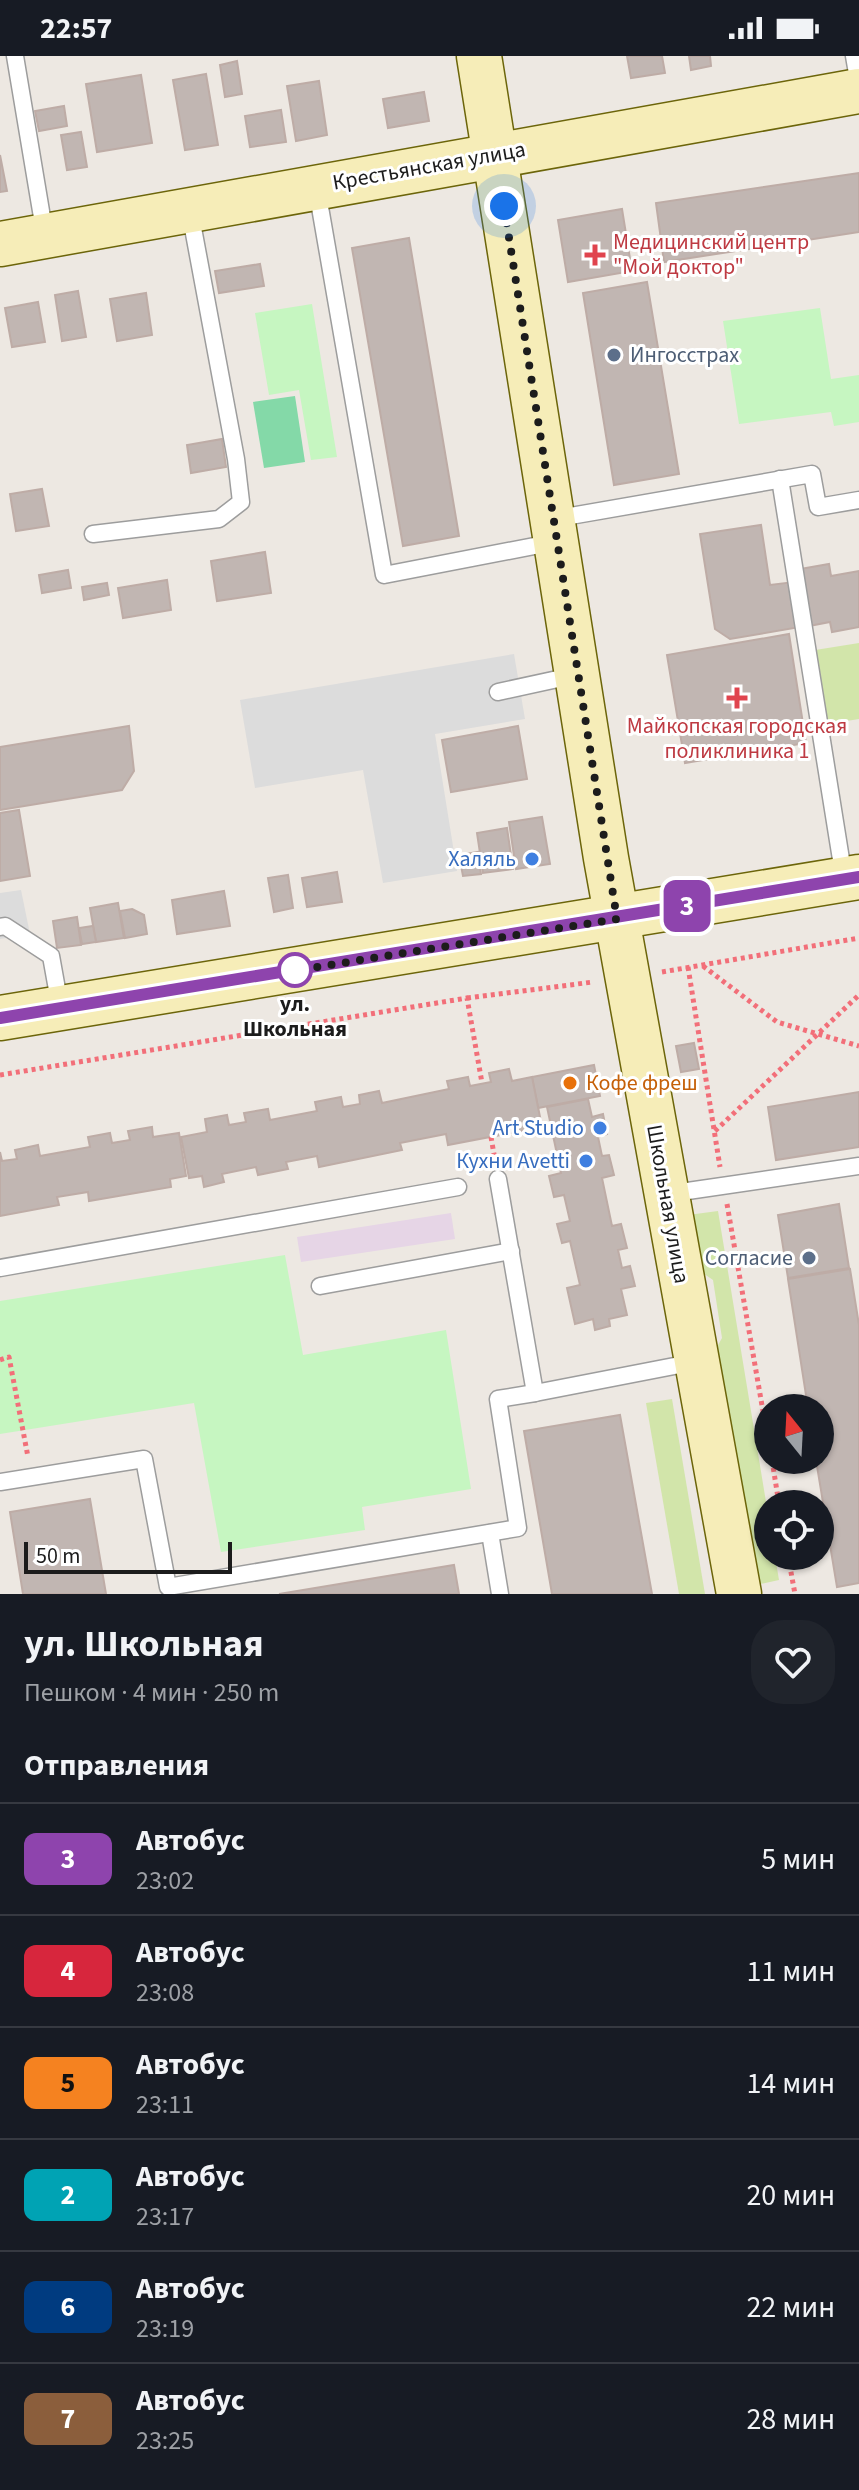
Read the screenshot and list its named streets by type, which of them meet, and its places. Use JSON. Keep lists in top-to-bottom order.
{
  "streets": {
    "street": ["Крестьянская улица", "Школьная улица"]
  },
  "crossings": [
    ["Крестьянская улица", "Школьная улица"]
  ],
  "places": {
    "health": ["Медицинский центр \"Мой доктор\"", "Майкопская городская поликлиника 1"],
    "other": [
      "Ингосстрах",
      "Халяль",
      "ул. Школьная",
      "Кофе фреш",
      "Art Studio",
      "Кухни Avetti",
      "Согласие"
    ]
  },
  "lines": ["bus line 3"],
  "scale_bar": "50 m",
  "north": "top",
  "page": {
    "status": "22:57",
    "on_map": "3",
    "scale": "50 m",
    "heading": [
      ["ул. Школьная", "Пешком · 4 мин · 250 m"],
      "Отправления"
    ],
    "list": [
      {
        "mark": "3",
        "name": "Автобус",
        "note": "23:02",
        "value": "5 мин"
      },
      {
        "mark": "4",
        "name": "Автобус",
        "note": "23:08",
        "value": "11 мин"
      },
      {
        "mark": "5",
        "name": "Автобус",
        "note": "23:11",
        "value": "14 мин"
      },
      {
        "mark": "2",
        "name": "Автобус",
        "note": "23:17",
        "value": "20 мин"
      },
      {
        "mark": "6",
        "name": "Автобус",
        "note": "23:19",
        "value": "22 мин"
      },
      {
        "mark": "7",
        "name": "Автобус",
        "note": "23:25",
        "value": "28 мин"
      }
    ]
  }
}
